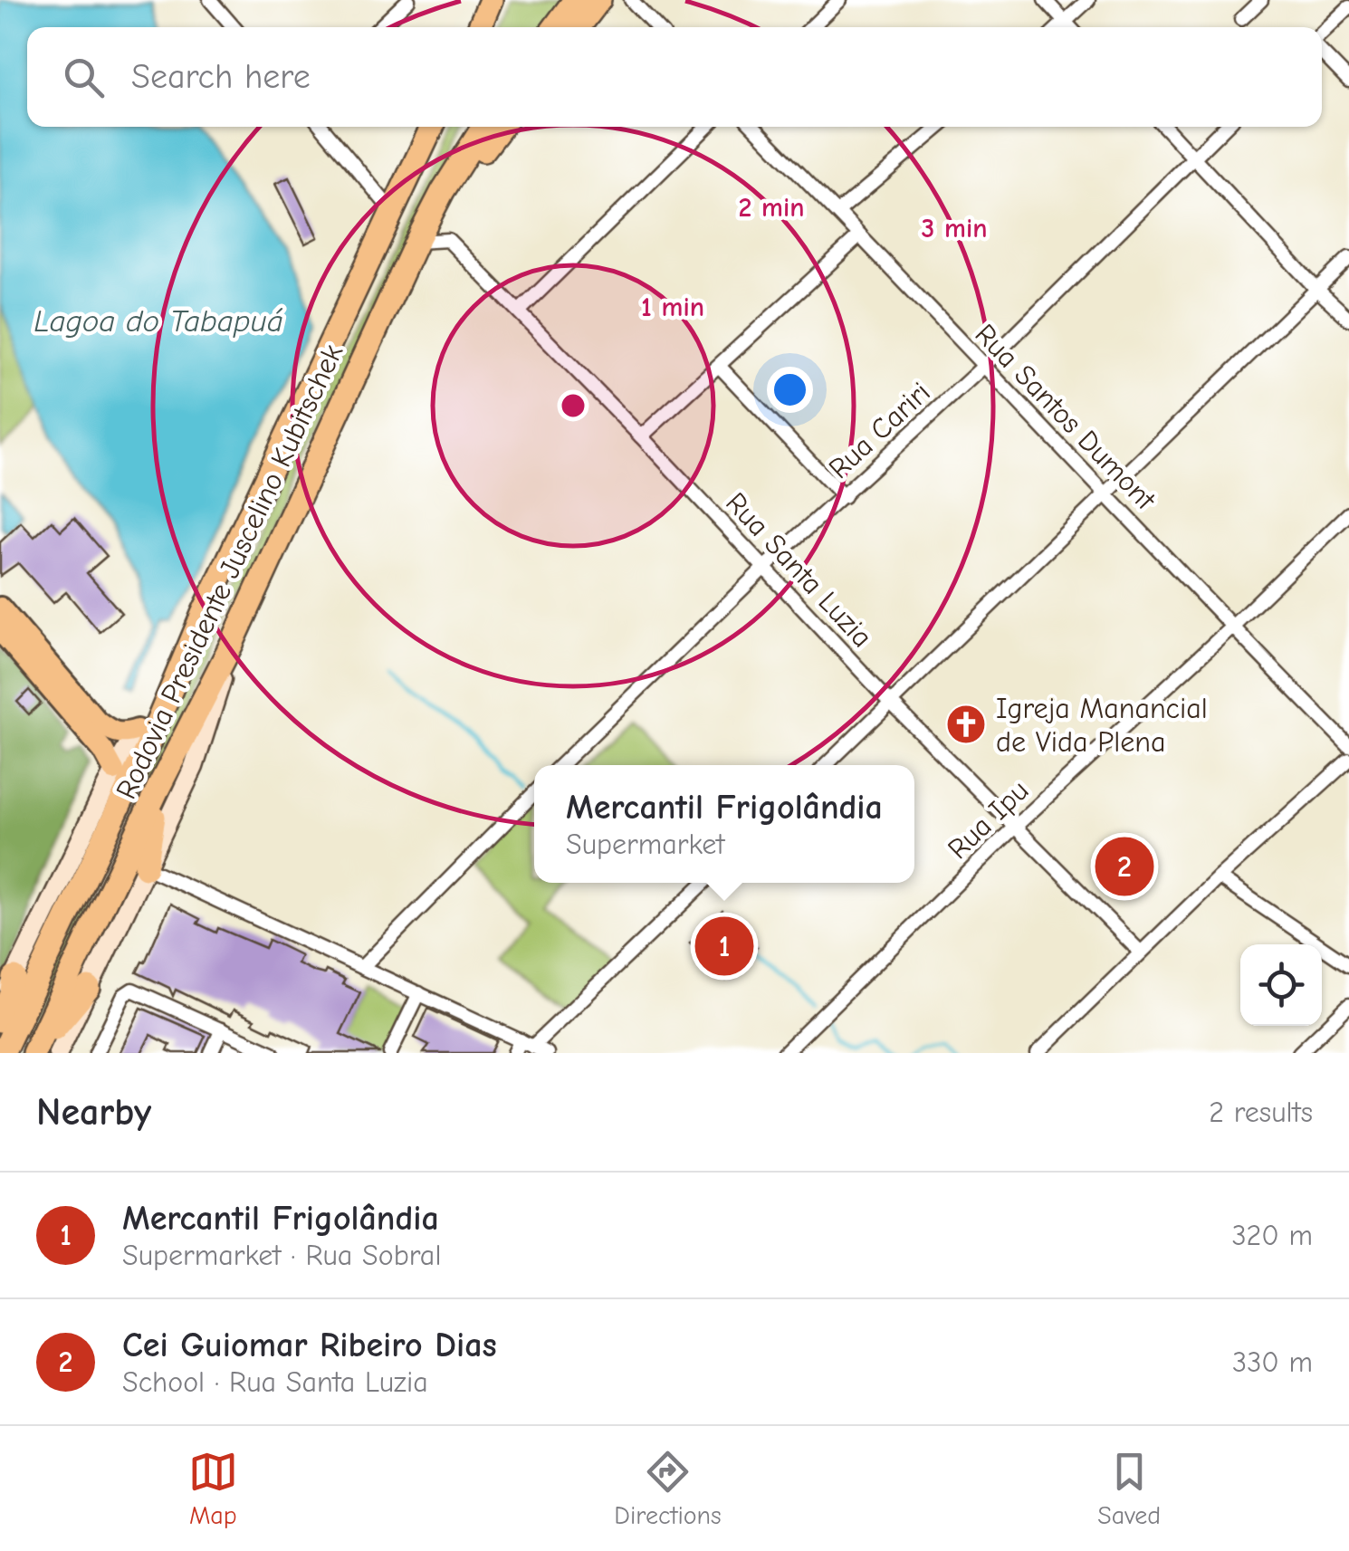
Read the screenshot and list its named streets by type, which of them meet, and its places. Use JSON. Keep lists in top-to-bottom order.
{
  "streets": {
    "highway": ["Rodovia Presidente Juscelino Kubitschek"],
    "street": [
      "Rua Santos Dumont",
      "Rua Cariri",
      "Rua Santa Luzia",
      "Rua Ipu"
    ]
  },
  "crossings": [
    ["Rua Santos Dumont", "Rua Cariri"],
    ["Rua Santos Dumont", "Rua Ipu"],
    ["Rua Cariri", "Rua Santa Luzia"],
    ["Rua Santa Luzia", "Rodovia Presidente Juscelino Kubitschek"],
    ["Rua Santa Luzia", "Rua Ipu"]
  ],
  "water": ["Lagoa do Tabapuá"],
  "places": {
    "church": ["Igreja Manancial de Vida Plena"]
  },
  "page": {
    "search": "Search here",
    "popup": ["Mercantil Frigolândia", "Supermarket"],
    "pins": ["2", "1"],
    "heading": ["Nearby", "2 results"],
    "list": [
      {
        "mark": "1",
        "name": "Mercantil Frigolândia",
        "note": "Supermarket · Rua Sobral",
        "value": "320 m"
      },
      {
        "mark": "2",
        "name": "Cei Guiomar Ribeiro Dias",
        "note": "School · Rua Santa Luzia",
        "value": "330 m"
      }
    ],
    "nav": ["Map", "Directions", "Saved"]
  },
  "rings": ["2 min", "3 min", "1 min"]
}
